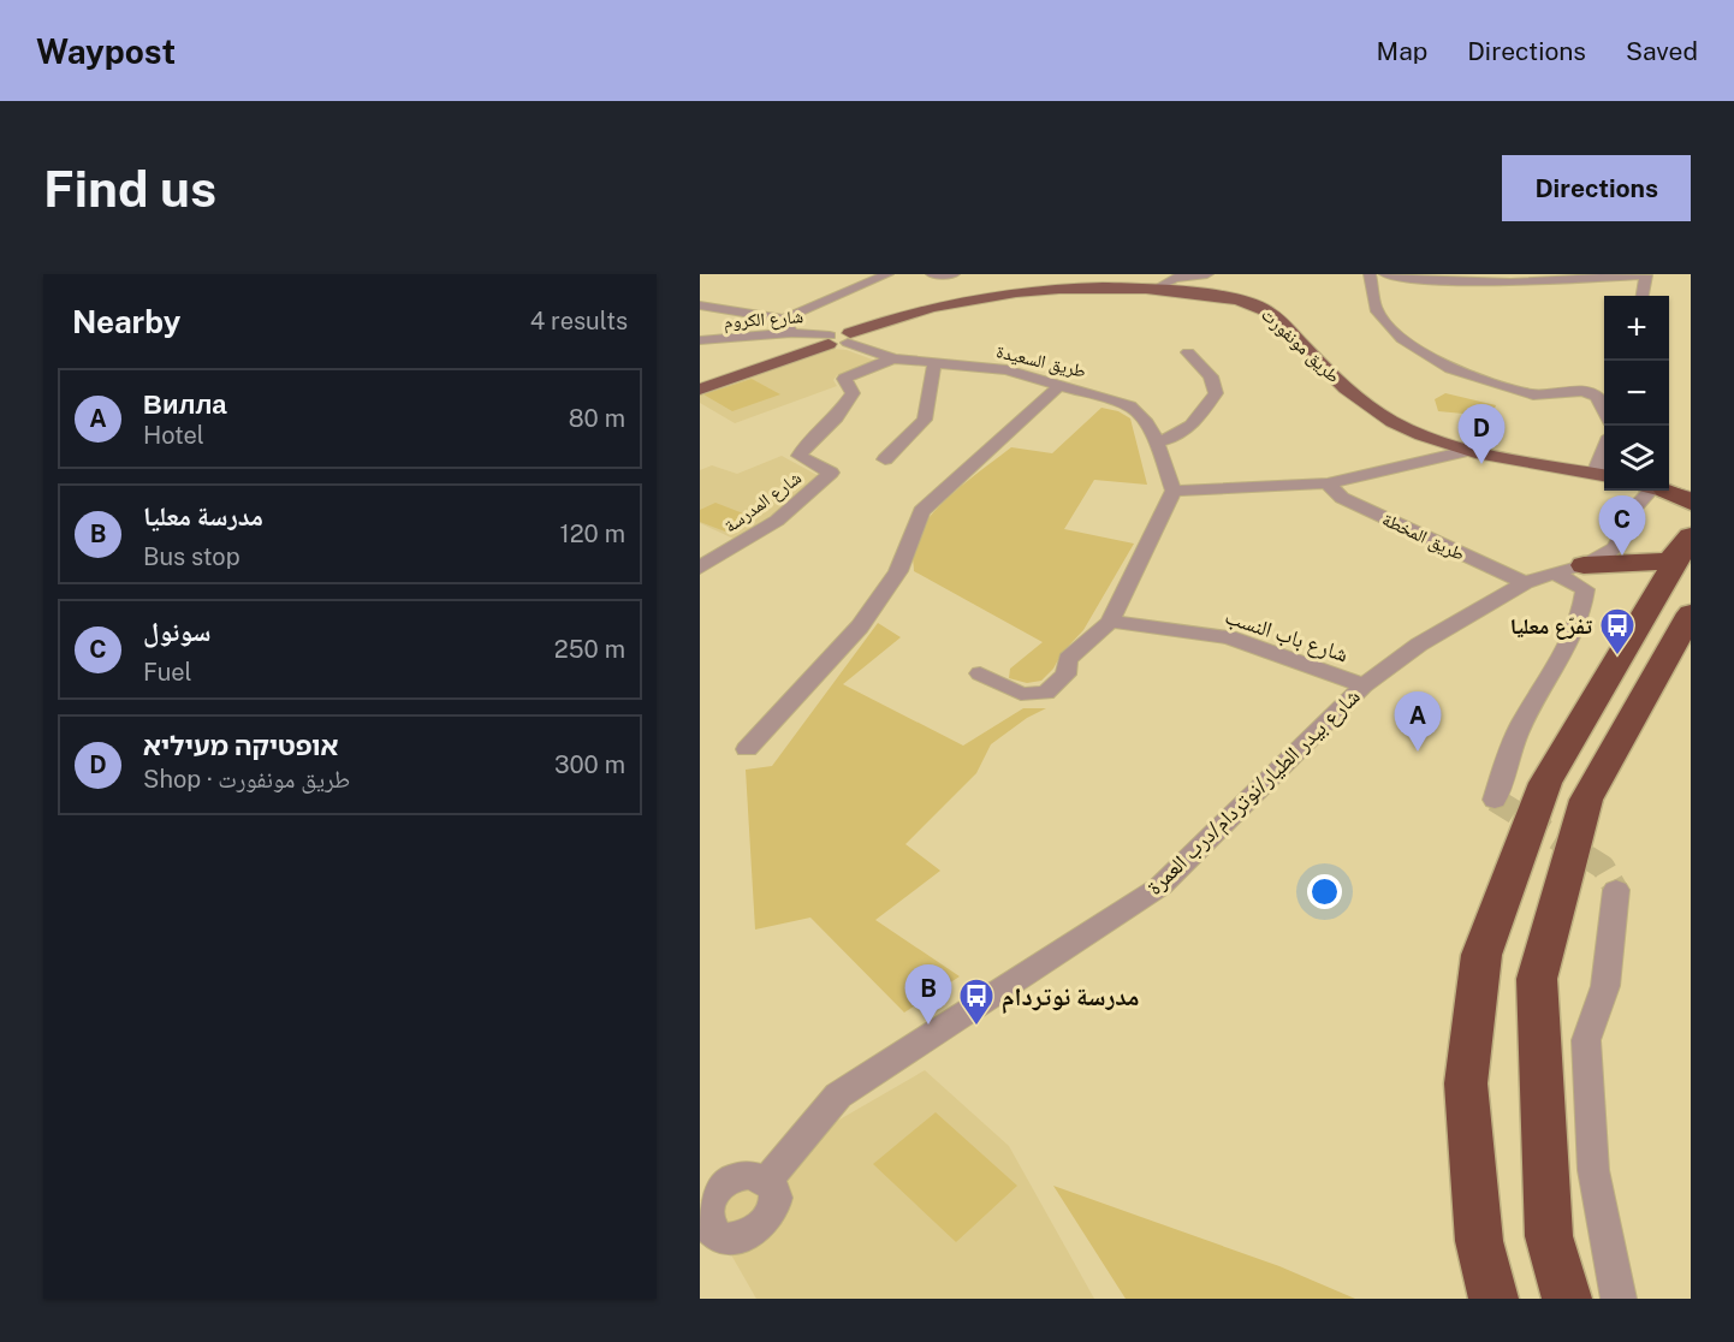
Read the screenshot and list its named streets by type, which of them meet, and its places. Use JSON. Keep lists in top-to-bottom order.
{
  "streets": {
    "main road": ["طريق مونفورت"],
    "street": [
      "شارع الكروم",
      "طريق السعيدة",
      "شارع المدرسة",
      "طريق المخطة",
      "شارع باب النسب",
      "شارع بيدر الطيار/نوتردام/درب العمرة"
    ]
  },
  "crossings": [
    ["شارع الكروم", "طريق مونفورت"],
    ["طريق مونفورت", "طريق السعيدة"],
    ["طريق السعيدة", "شارع المدرسة"],
    ["طريق المخطة", "شارع بيدر الطيار/نوتردام/درب العمرة"],
    ["شارع باب النسب", "شارع بيدر الطيار/نوتردام/درب العمرة"]
  ],
  "places": {
    "bus stop": ["تفرّع معليا", "مدرسة نوتردام"]
  },
  "page": {
    "header": "Waypost",
    "nav": ["Map", "Directions", "Saved"],
    "buttons": "Directions",
    "title": "Find us",
    "heading": ["Nearby", "4 results"],
    "map_buttons": ["+", "−"],
    "list": [
      {
        "mark": "A",
        "name": "Вилла",
        "note": "Hotel",
        "value": "80 m"
      },
      {
        "mark": "B",
        "name": "مدرسة معليا",
        "note": "Bus stop",
        "value": "120 m"
      },
      {
        "mark": "C",
        "name": "سونول",
        "note": "Fuel",
        "value": "250 m"
      },
      {
        "mark": "D",
        "name": "אופטיקה מעיליא",
        "note": "Shop · طريق مونفورت",
        "value": "300 m"
      }
    ],
    "pins": [
      "D",
      "C",
      "A",
      "B"
    ]
  }
}
